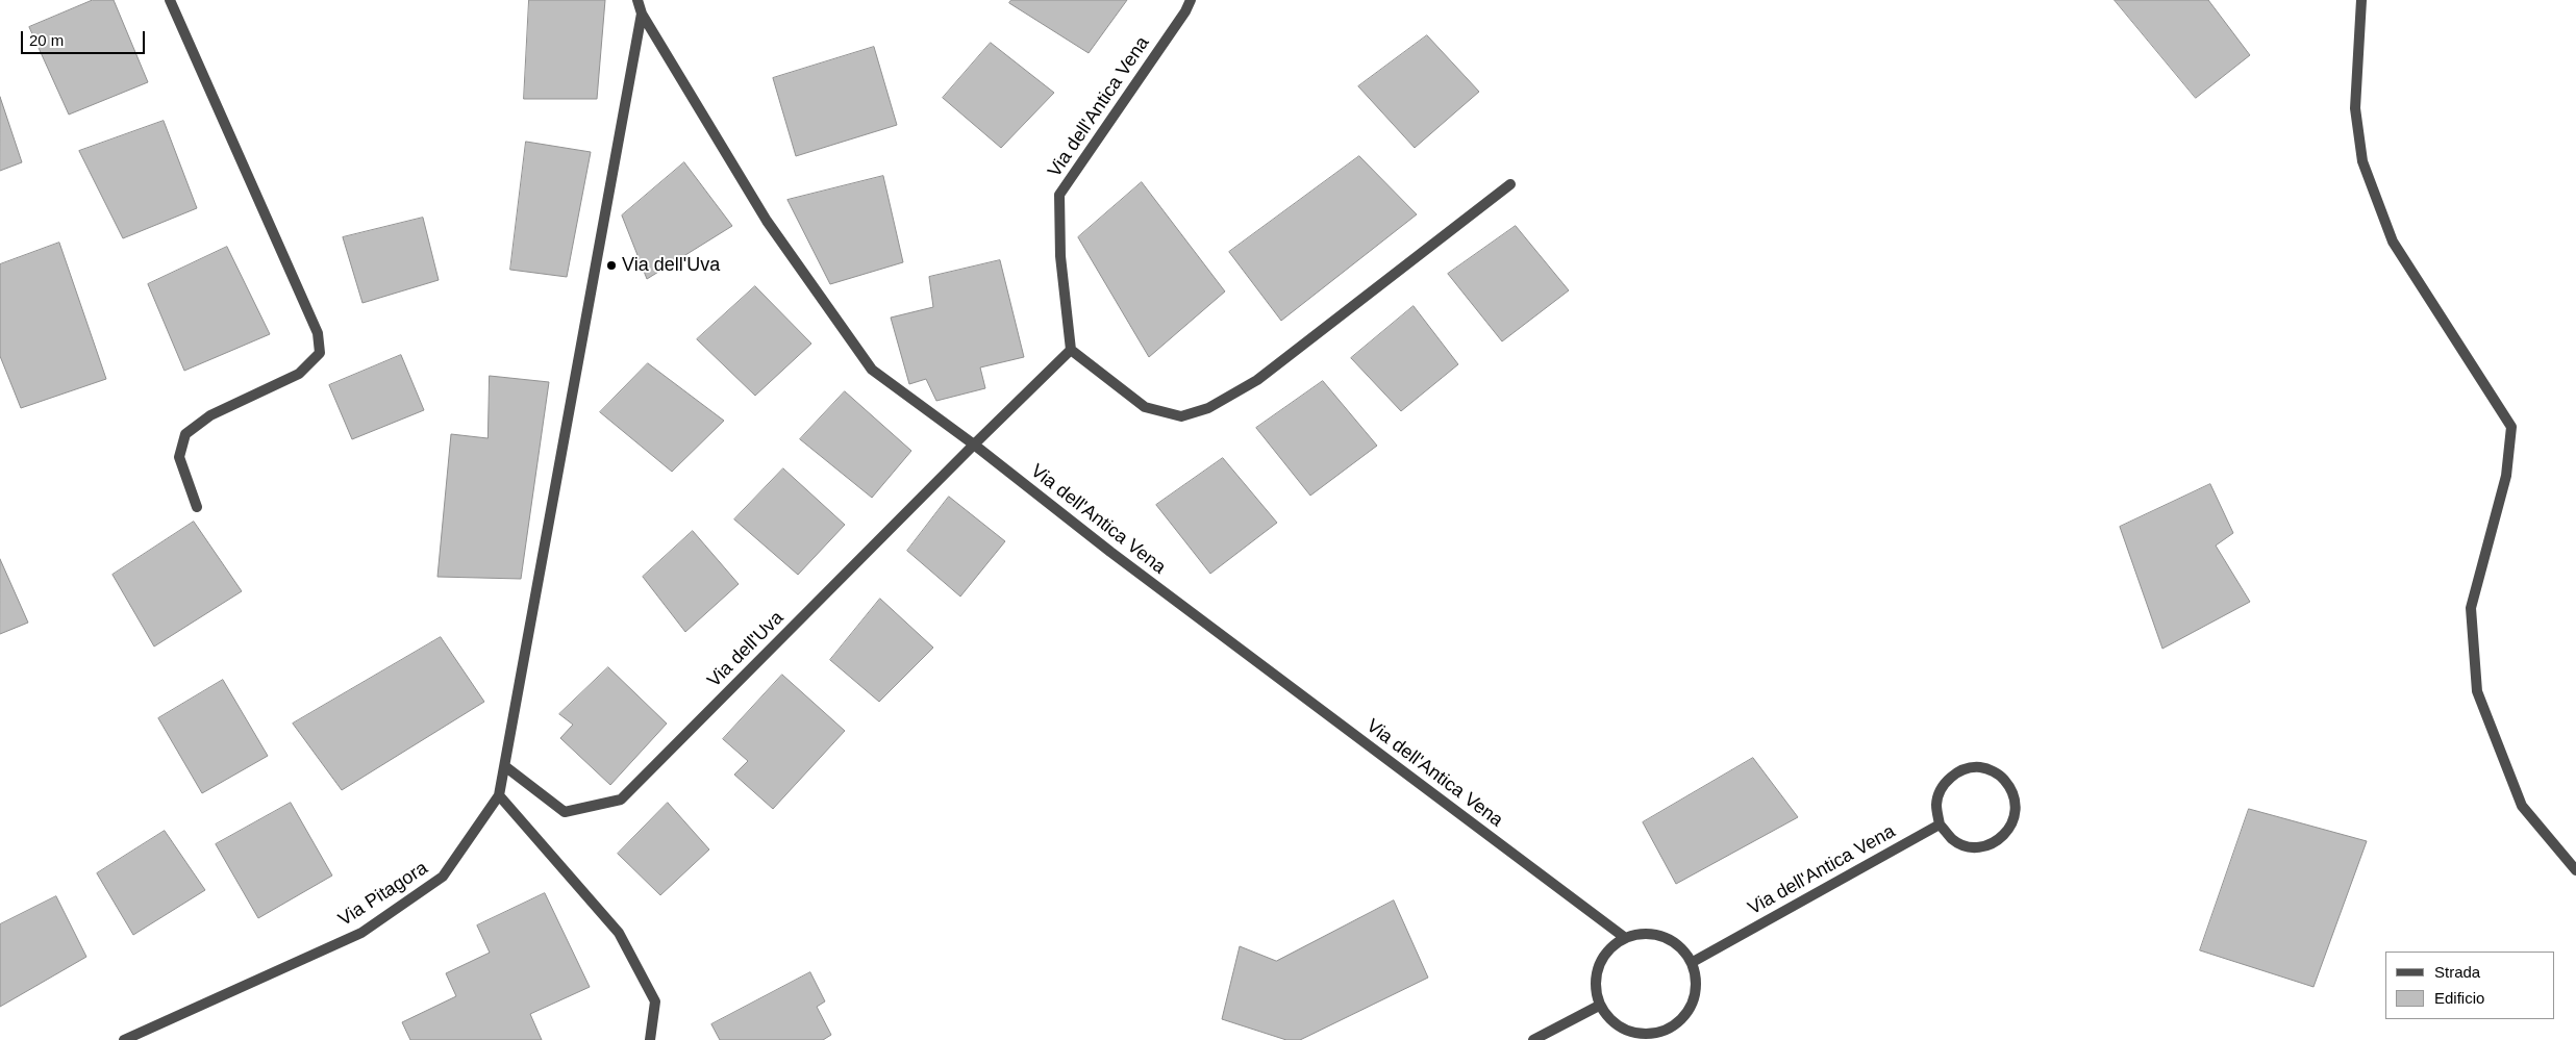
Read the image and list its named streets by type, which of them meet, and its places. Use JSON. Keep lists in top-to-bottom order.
{
  "streets": {
    "street": ["Via dell'Antica Vena", "Via dell'Uva", "Via Pitagora"]
  },
  "crossings": [
    ["Via dell'Antica Vena", "Via dell'Uva"]
  ],
  "places": ["Via dell'Uva"],
  "legend": ["Strada", "Edificio"],
  "scale_bar": "20 m"
}
